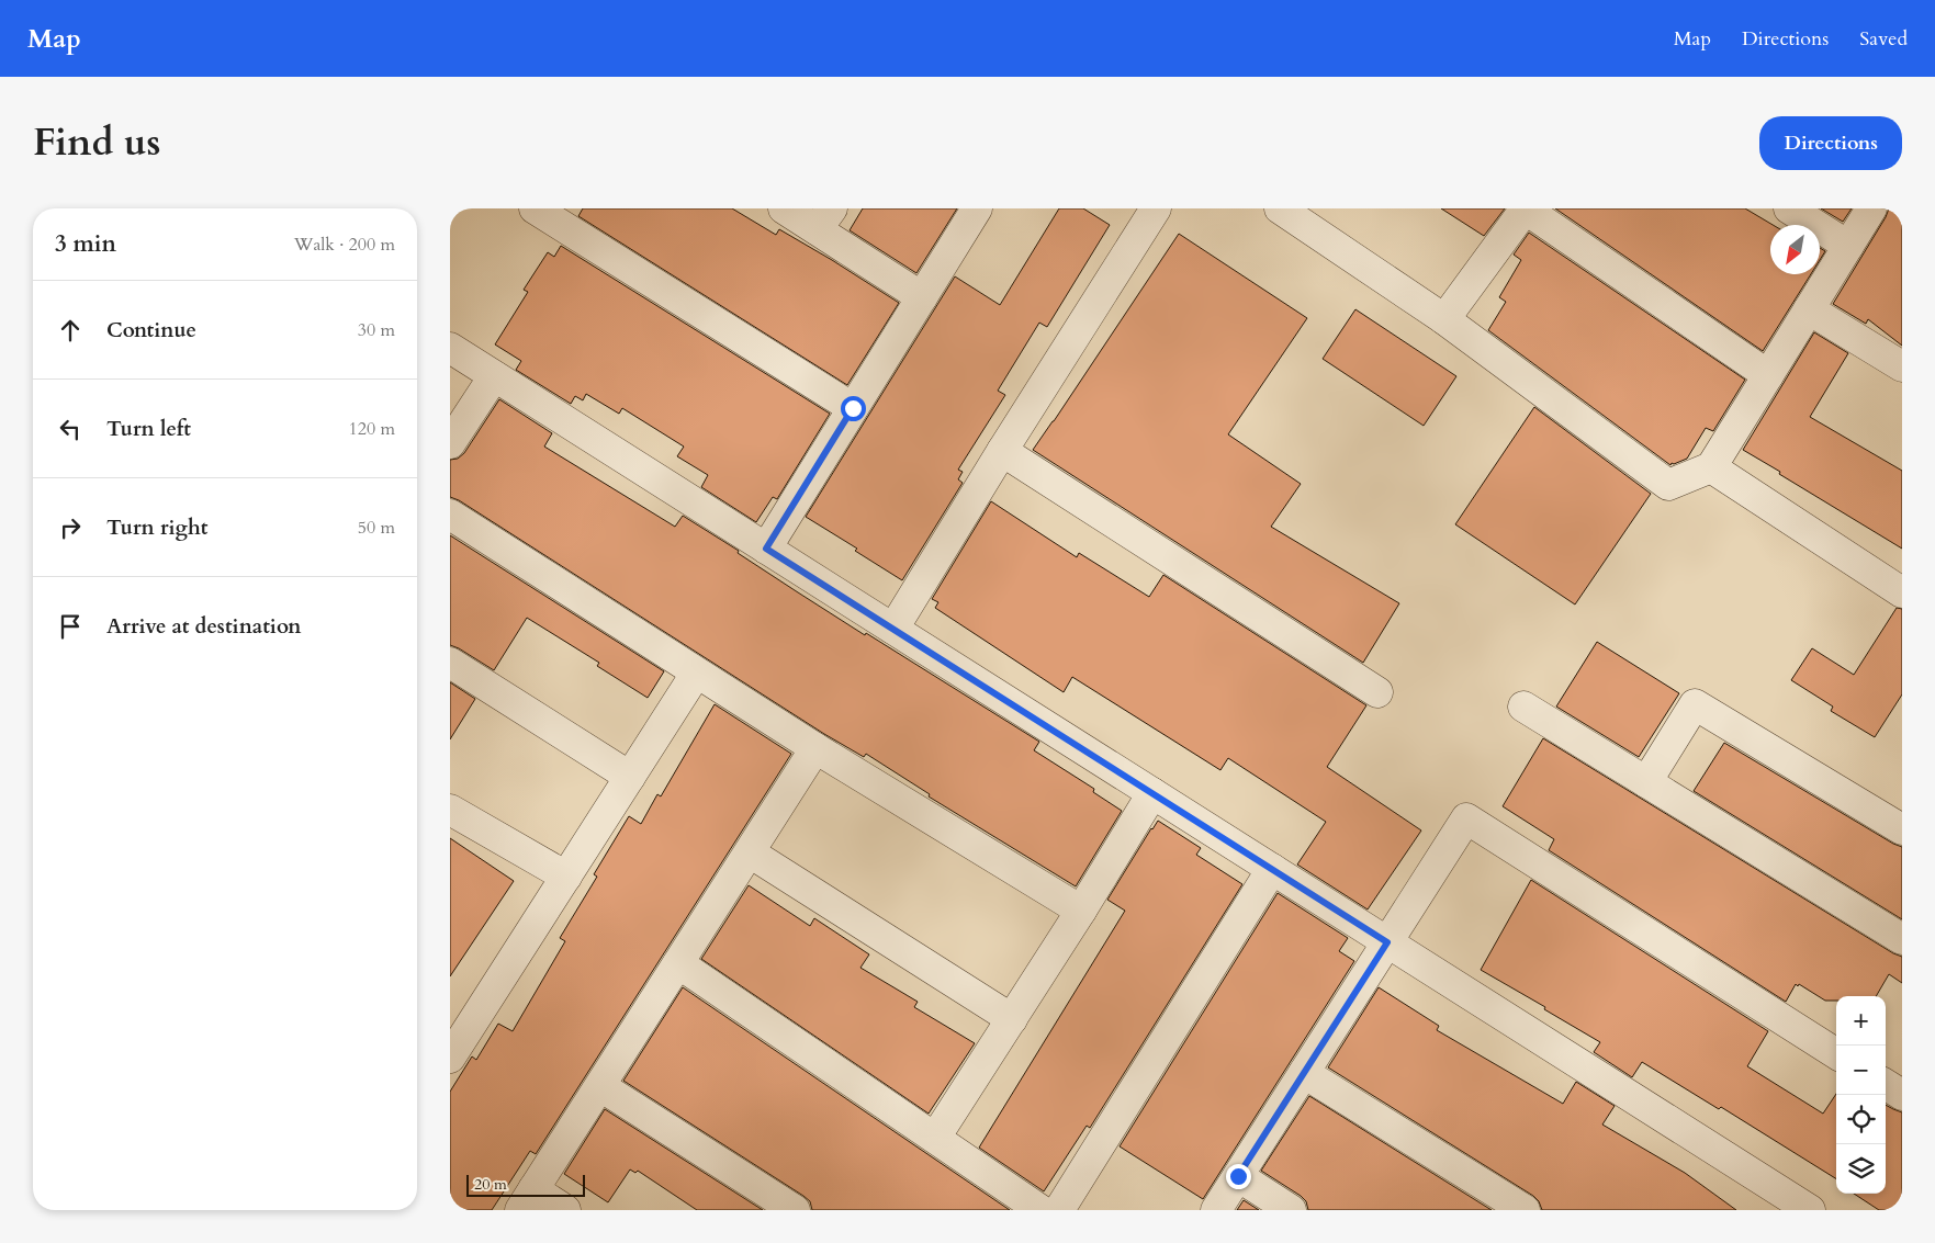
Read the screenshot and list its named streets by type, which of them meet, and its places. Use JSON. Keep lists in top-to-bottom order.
{
  "scale_bar": "20 m",
  "north": "bottom left",
  "page": {
    "header": "Map",
    "nav": ["Map", "Directions", "Saved"],
    "title": "Find us",
    "buttons": "Directions",
    "heading": ["3 min", "Walk · 200 m"],
    "list": [
      ["Continue", "30 m"],
      ["Turn left", "120 m"],
      ["Turn right", "50 m"],
      "Arrive at destination"
    ],
    "map_buttons": ["+", "−"],
    "scale": "20 m"
  }
}
